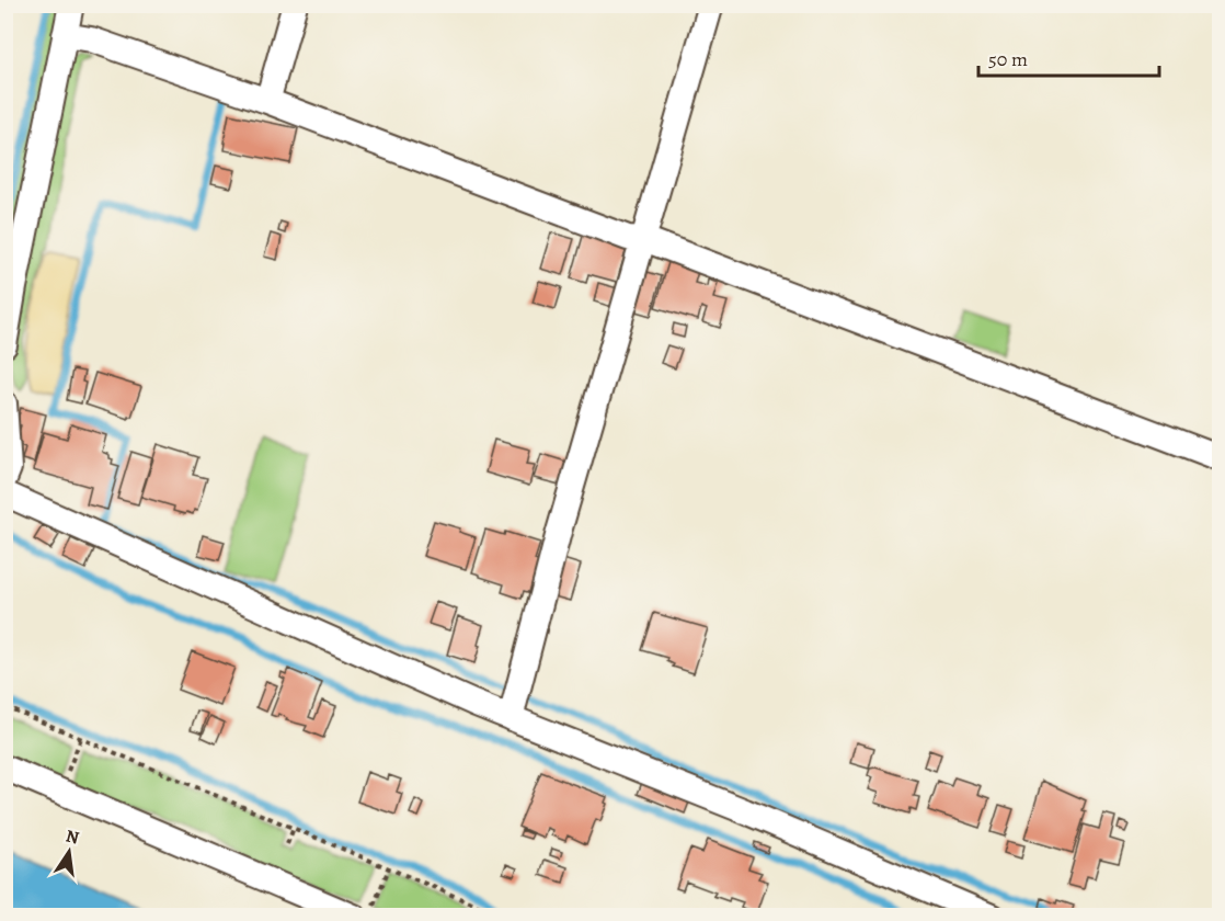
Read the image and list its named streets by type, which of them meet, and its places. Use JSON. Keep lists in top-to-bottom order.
{
  "scale_bar": "50 m",
  "north": "top"
}
